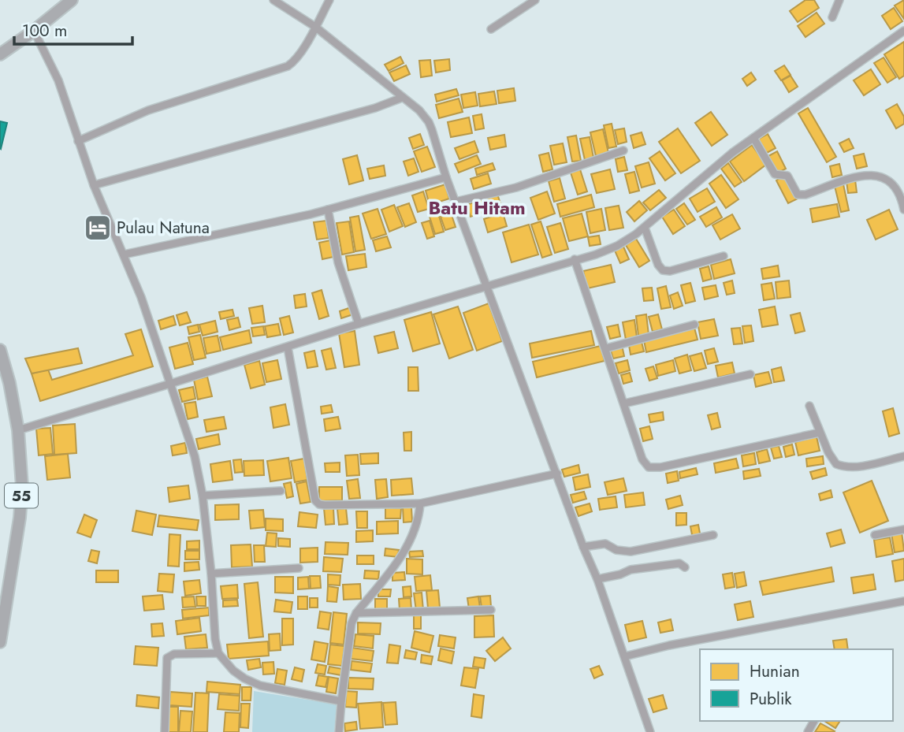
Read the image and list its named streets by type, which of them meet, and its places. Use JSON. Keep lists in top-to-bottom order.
{
  "streets": {
    "highway": ["55"]
  },
  "districts": ["Batu Hitam"],
  "places": {
    "hotel": ["Pulau Natuna"]
  },
  "legend": ["Hunian", "Publik"],
  "scale_bar": "100 m"
}
